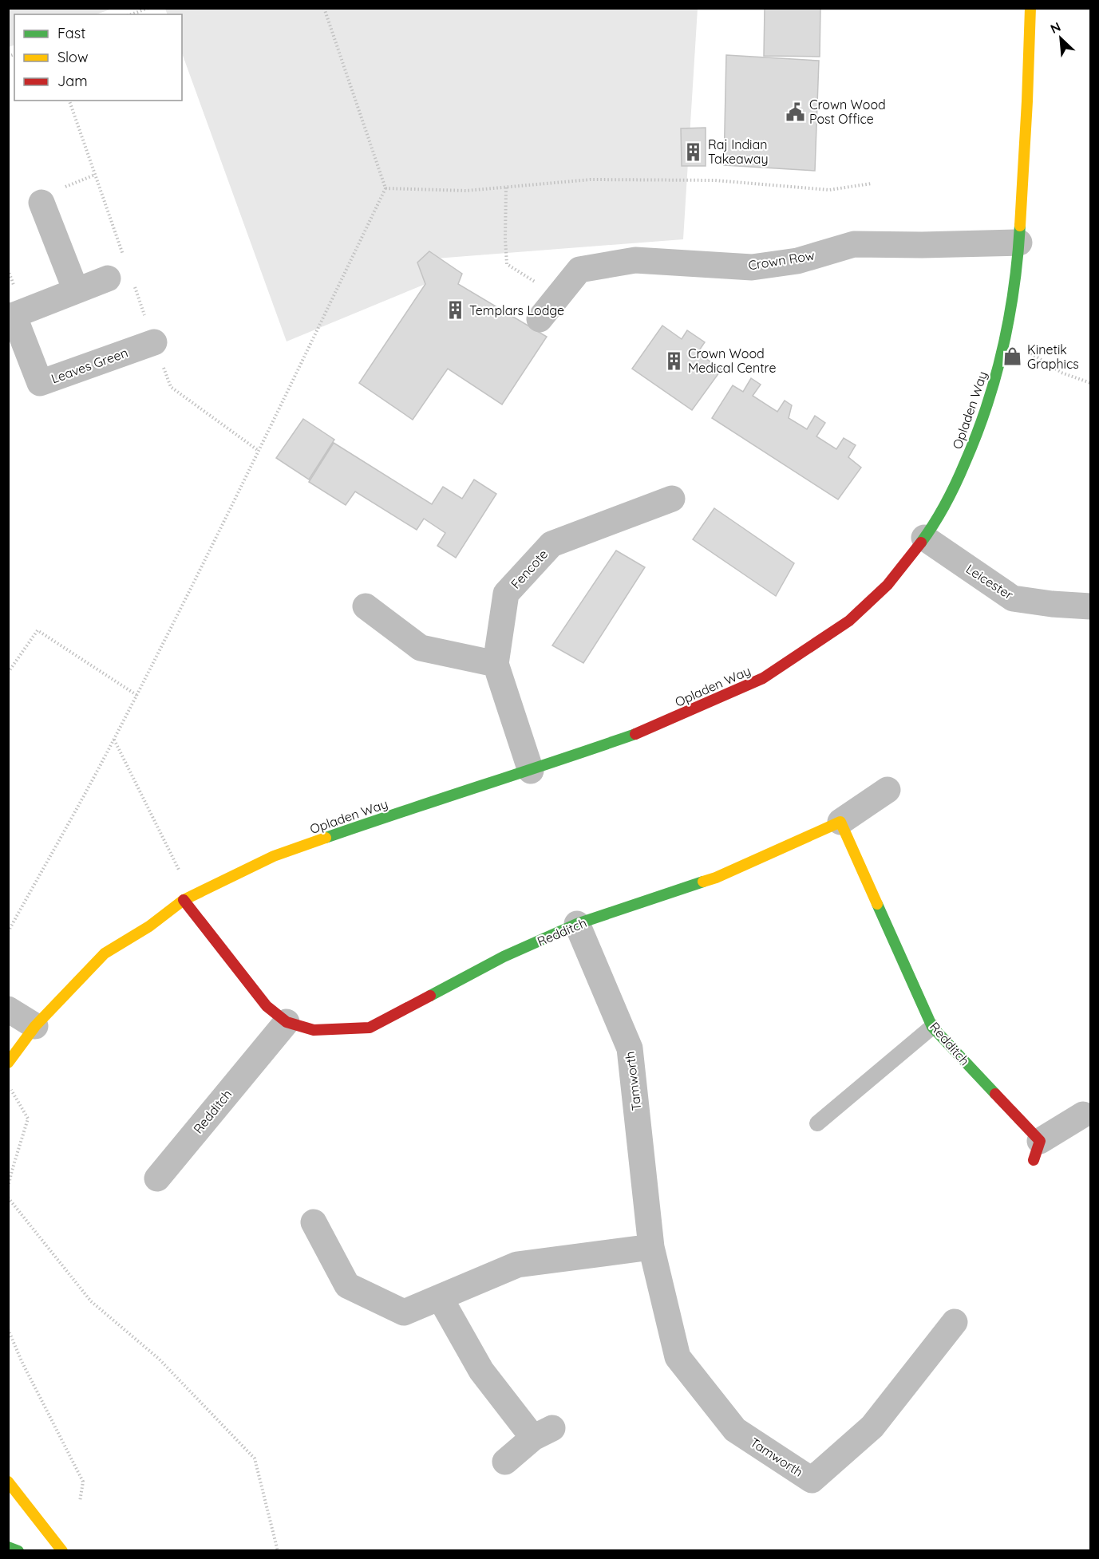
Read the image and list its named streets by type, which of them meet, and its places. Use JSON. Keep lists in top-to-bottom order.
{
  "streets": {
    "main road": ["Opladen Way", "Redditch"],
    "street": [
      "Crown Row",
      "Leaves Green",
      "Fencote",
      "Leicester",
      "Tamworth"
    ]
  },
  "crossings": [
    ["Crown Row", "Opladen Way"],
    ["Opladen Way", "Fencote"],
    ["Opladen Way", "Leicester"],
    ["Opladen Way", "Redditch"],
    ["Redditch", "Tamworth"]
  ],
  "places": {
    "public building": ["Crown Wood Post Office"],
    "building": ["Raj Indian Takeaway", "Templars Lodge", "Crown Wood Medical Centre"],
    "shop": ["Kinetik Graphics"]
  },
  "legend": ["Fast", "Slow", "Jam"],
  "north": "top left"
}
